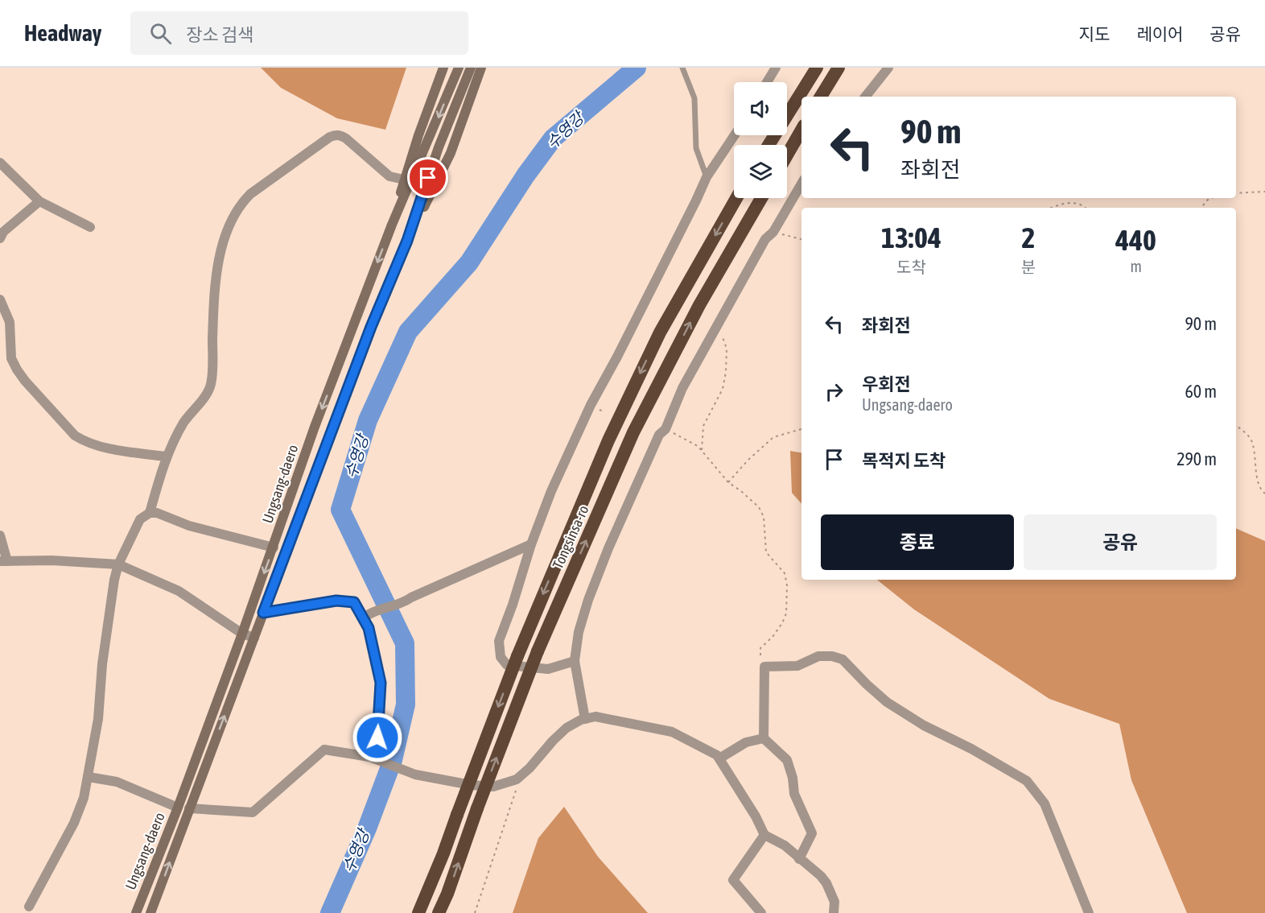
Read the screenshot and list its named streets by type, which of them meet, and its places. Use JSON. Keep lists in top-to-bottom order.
{
  "streets": {
    "highway": ["Tongsinsa-ro"],
    "main road": ["Ungsang-daero"]
  },
  "water": ["수영강"],
  "page": {
    "header": "Headway",
    "search": "장소 검색",
    "nav": ["지도", "레이어", "공유"],
    "turn": ["90 m", "좌회전"],
    "eta": [
      "13:04",
      "도착",
      "2",
      "분",
      "440",
      "m"
    ],
    "list": [
      {
        "name": "좌회전",
        "value": "90 m"
      },
      {
        "name": "우회전",
        "note": "Ungsang-daero",
        "value": "60 m"
      },
      {
        "name": "목적지 도착",
        "value": "290 m"
      }
    ],
    "buttons": ["종료", "공유"]
  }
}
